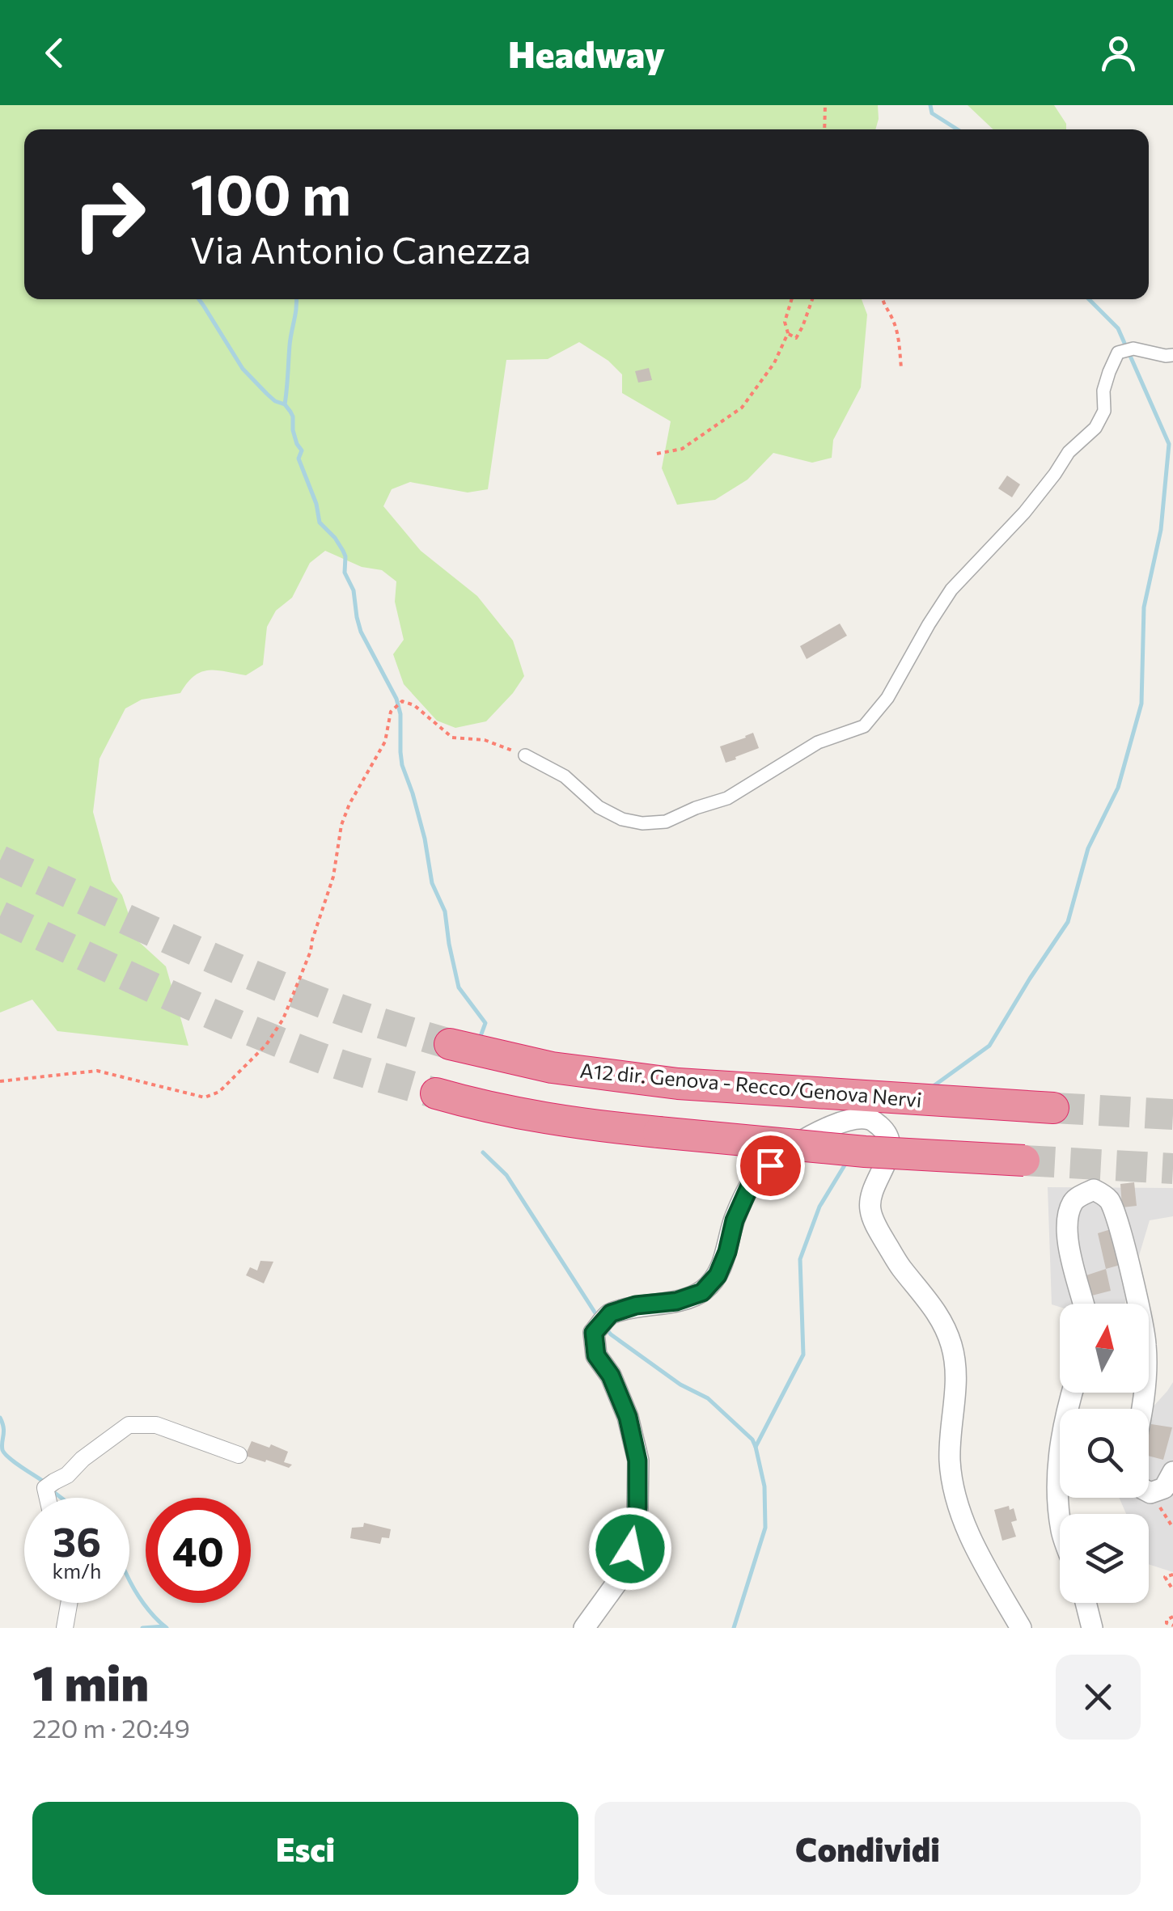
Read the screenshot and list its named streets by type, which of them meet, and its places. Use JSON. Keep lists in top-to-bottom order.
{
  "streets": {
    "highway": ["A12 dir. Genova - Recco/Genova Nervi"]
  },
  "north": "top",
  "page": {
    "header": "Headway",
    "turn": ["100 m", "Via Antonio Canezza"],
    "speed": "36 km/h",
    "limit": "40",
    "heading": ["1 min", "220 m · 20:49"],
    "buttons": ["Esci", "Condividi"]
  }
}
